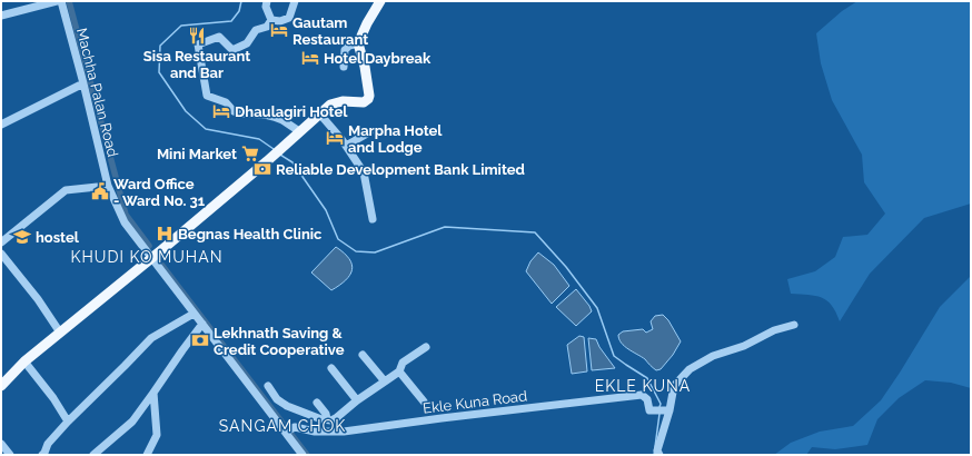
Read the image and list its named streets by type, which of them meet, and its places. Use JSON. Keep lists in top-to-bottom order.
{
  "streets": {
    "street": ["Machha Palan Road", "Ekle Kuna Road"]
  },
  "districts": ["KHUDI KO MUHAN", "EKLE KUNA", "SANGAM CHOK"],
  "places": {
    "hotel": [
      "Gautam Restaurant",
      "Hotel Daybreak",
      "Dhaulagiri Hotel",
      "Marpha Hotel and Lodge"
    ],
    "restaurant": ["Sisa Restaurant and Bar"],
    "supermarket": ["Mini Market"],
    "bank": ["Reliable Development Bank Limited", "Lekhnath Saving & Credit Cooperative"],
    "public building": ["Ward Office - Ward No. 31"],
    "hospital": ["Begnas Health Clinic"],
    "school or university": ["hostel"]
  }
}
